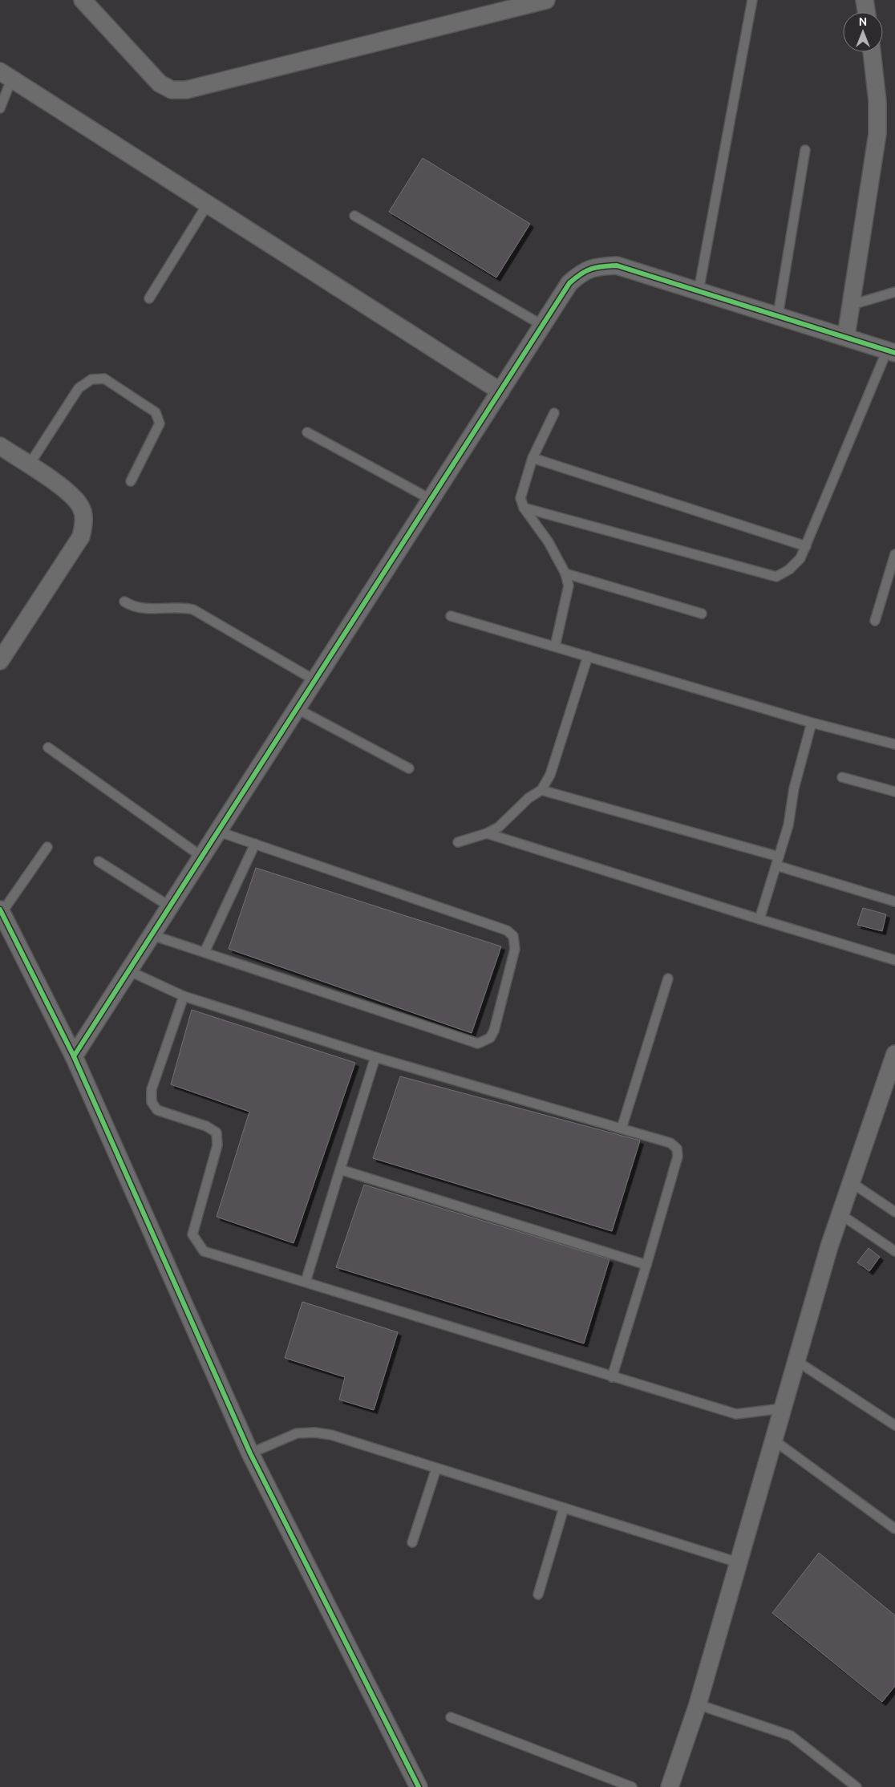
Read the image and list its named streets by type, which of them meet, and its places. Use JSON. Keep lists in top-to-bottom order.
{
  "north": "top"
}
